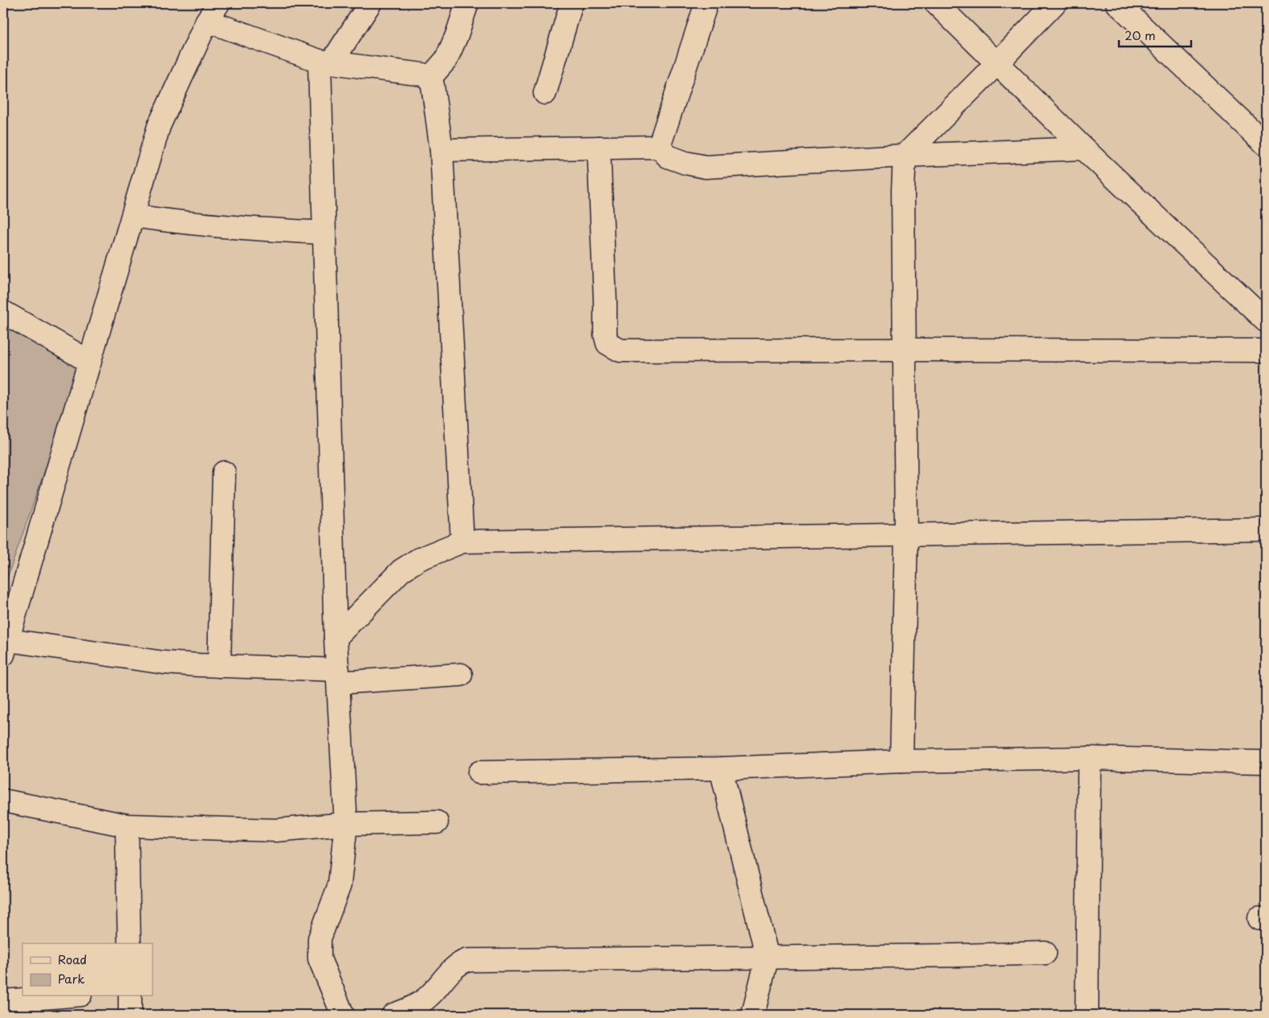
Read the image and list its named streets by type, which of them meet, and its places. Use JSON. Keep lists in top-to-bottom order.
{
  "legend": ["Road", "Park"],
  "scale_bar": "20 m"
}
